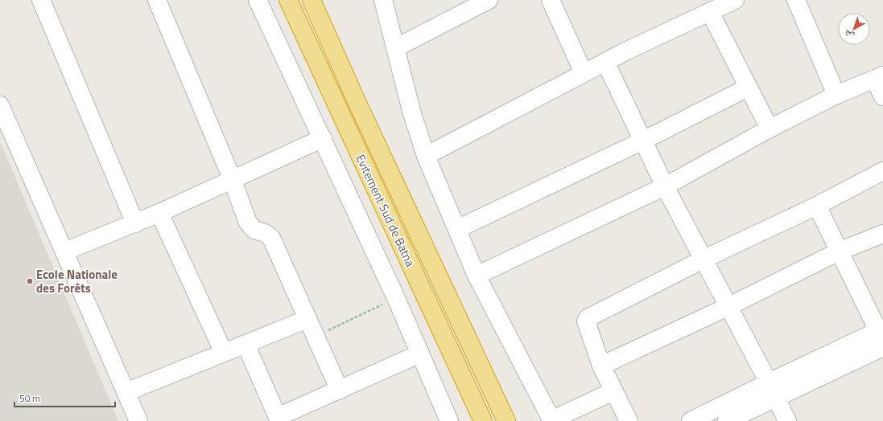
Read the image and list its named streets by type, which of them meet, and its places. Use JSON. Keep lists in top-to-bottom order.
{
  "streets": {
    "highway": ["Evitement Sud de Batna"]
  },
  "places": ["Ecole Nationale des Forêts"],
  "scale_bar": "50 m",
  "north": "bottom left"
}
